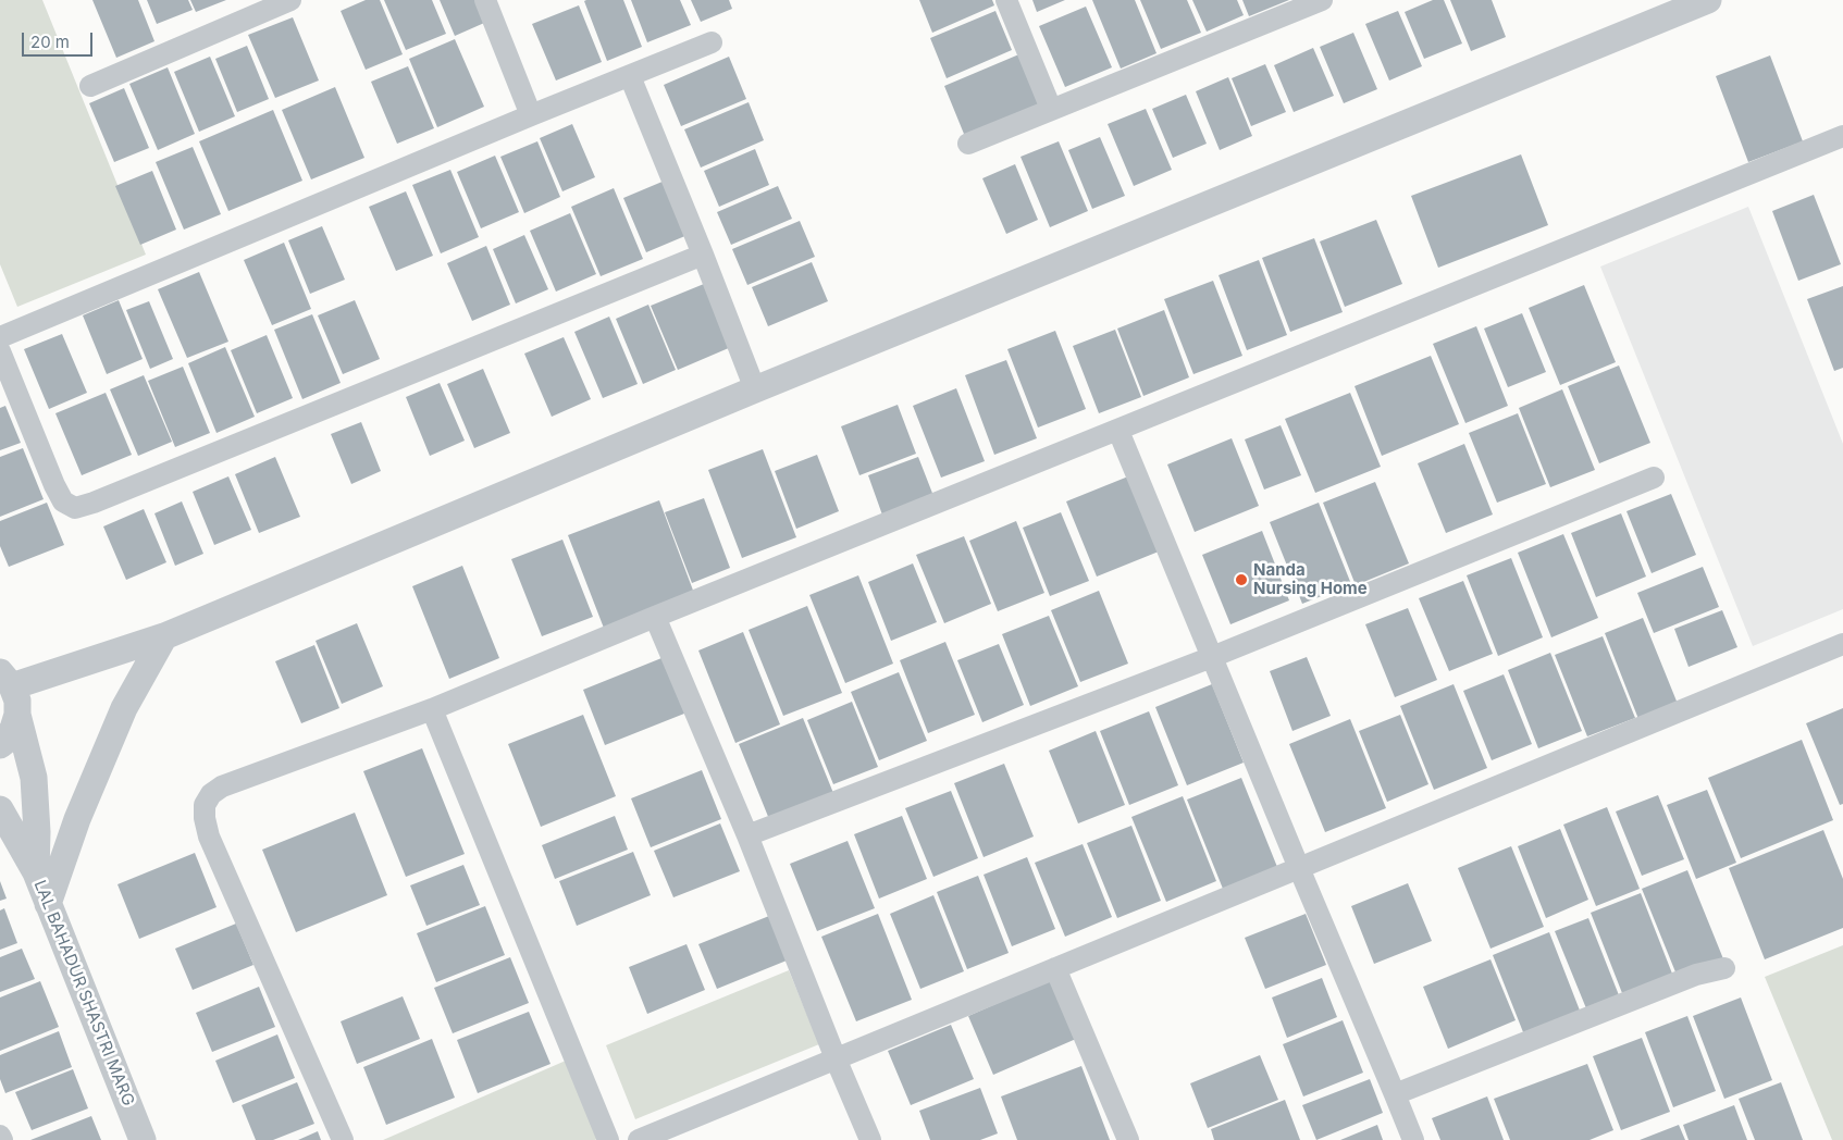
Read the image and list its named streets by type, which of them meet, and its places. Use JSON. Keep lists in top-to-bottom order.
{
  "streets": {
    "street": ["LAL BAHADUR SHASTRI MARG"]
  },
  "places": ["Nanda Nursing Home"],
  "scale_bar": "20 m"
}
